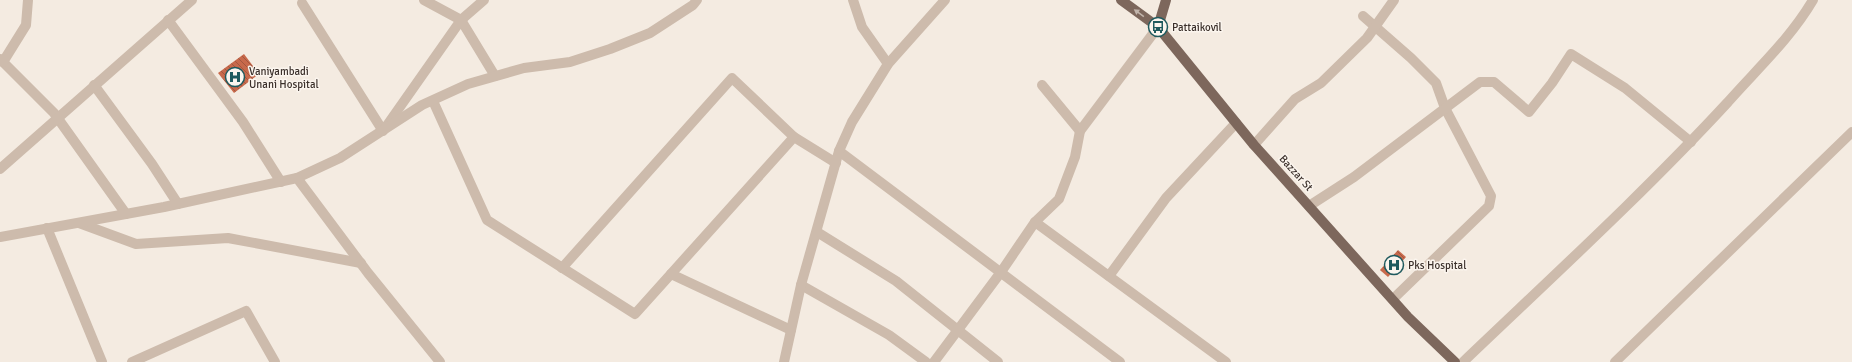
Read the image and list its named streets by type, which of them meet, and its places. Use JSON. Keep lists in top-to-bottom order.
{
  "streets": {
    "main road": ["Bazzar St"]
  },
  "places": {
    "bus stop": ["Pattaikovil"],
    "hospital": ["Vaniyambadi Unani Hospital", "Pks Hospital"]
  }
}
